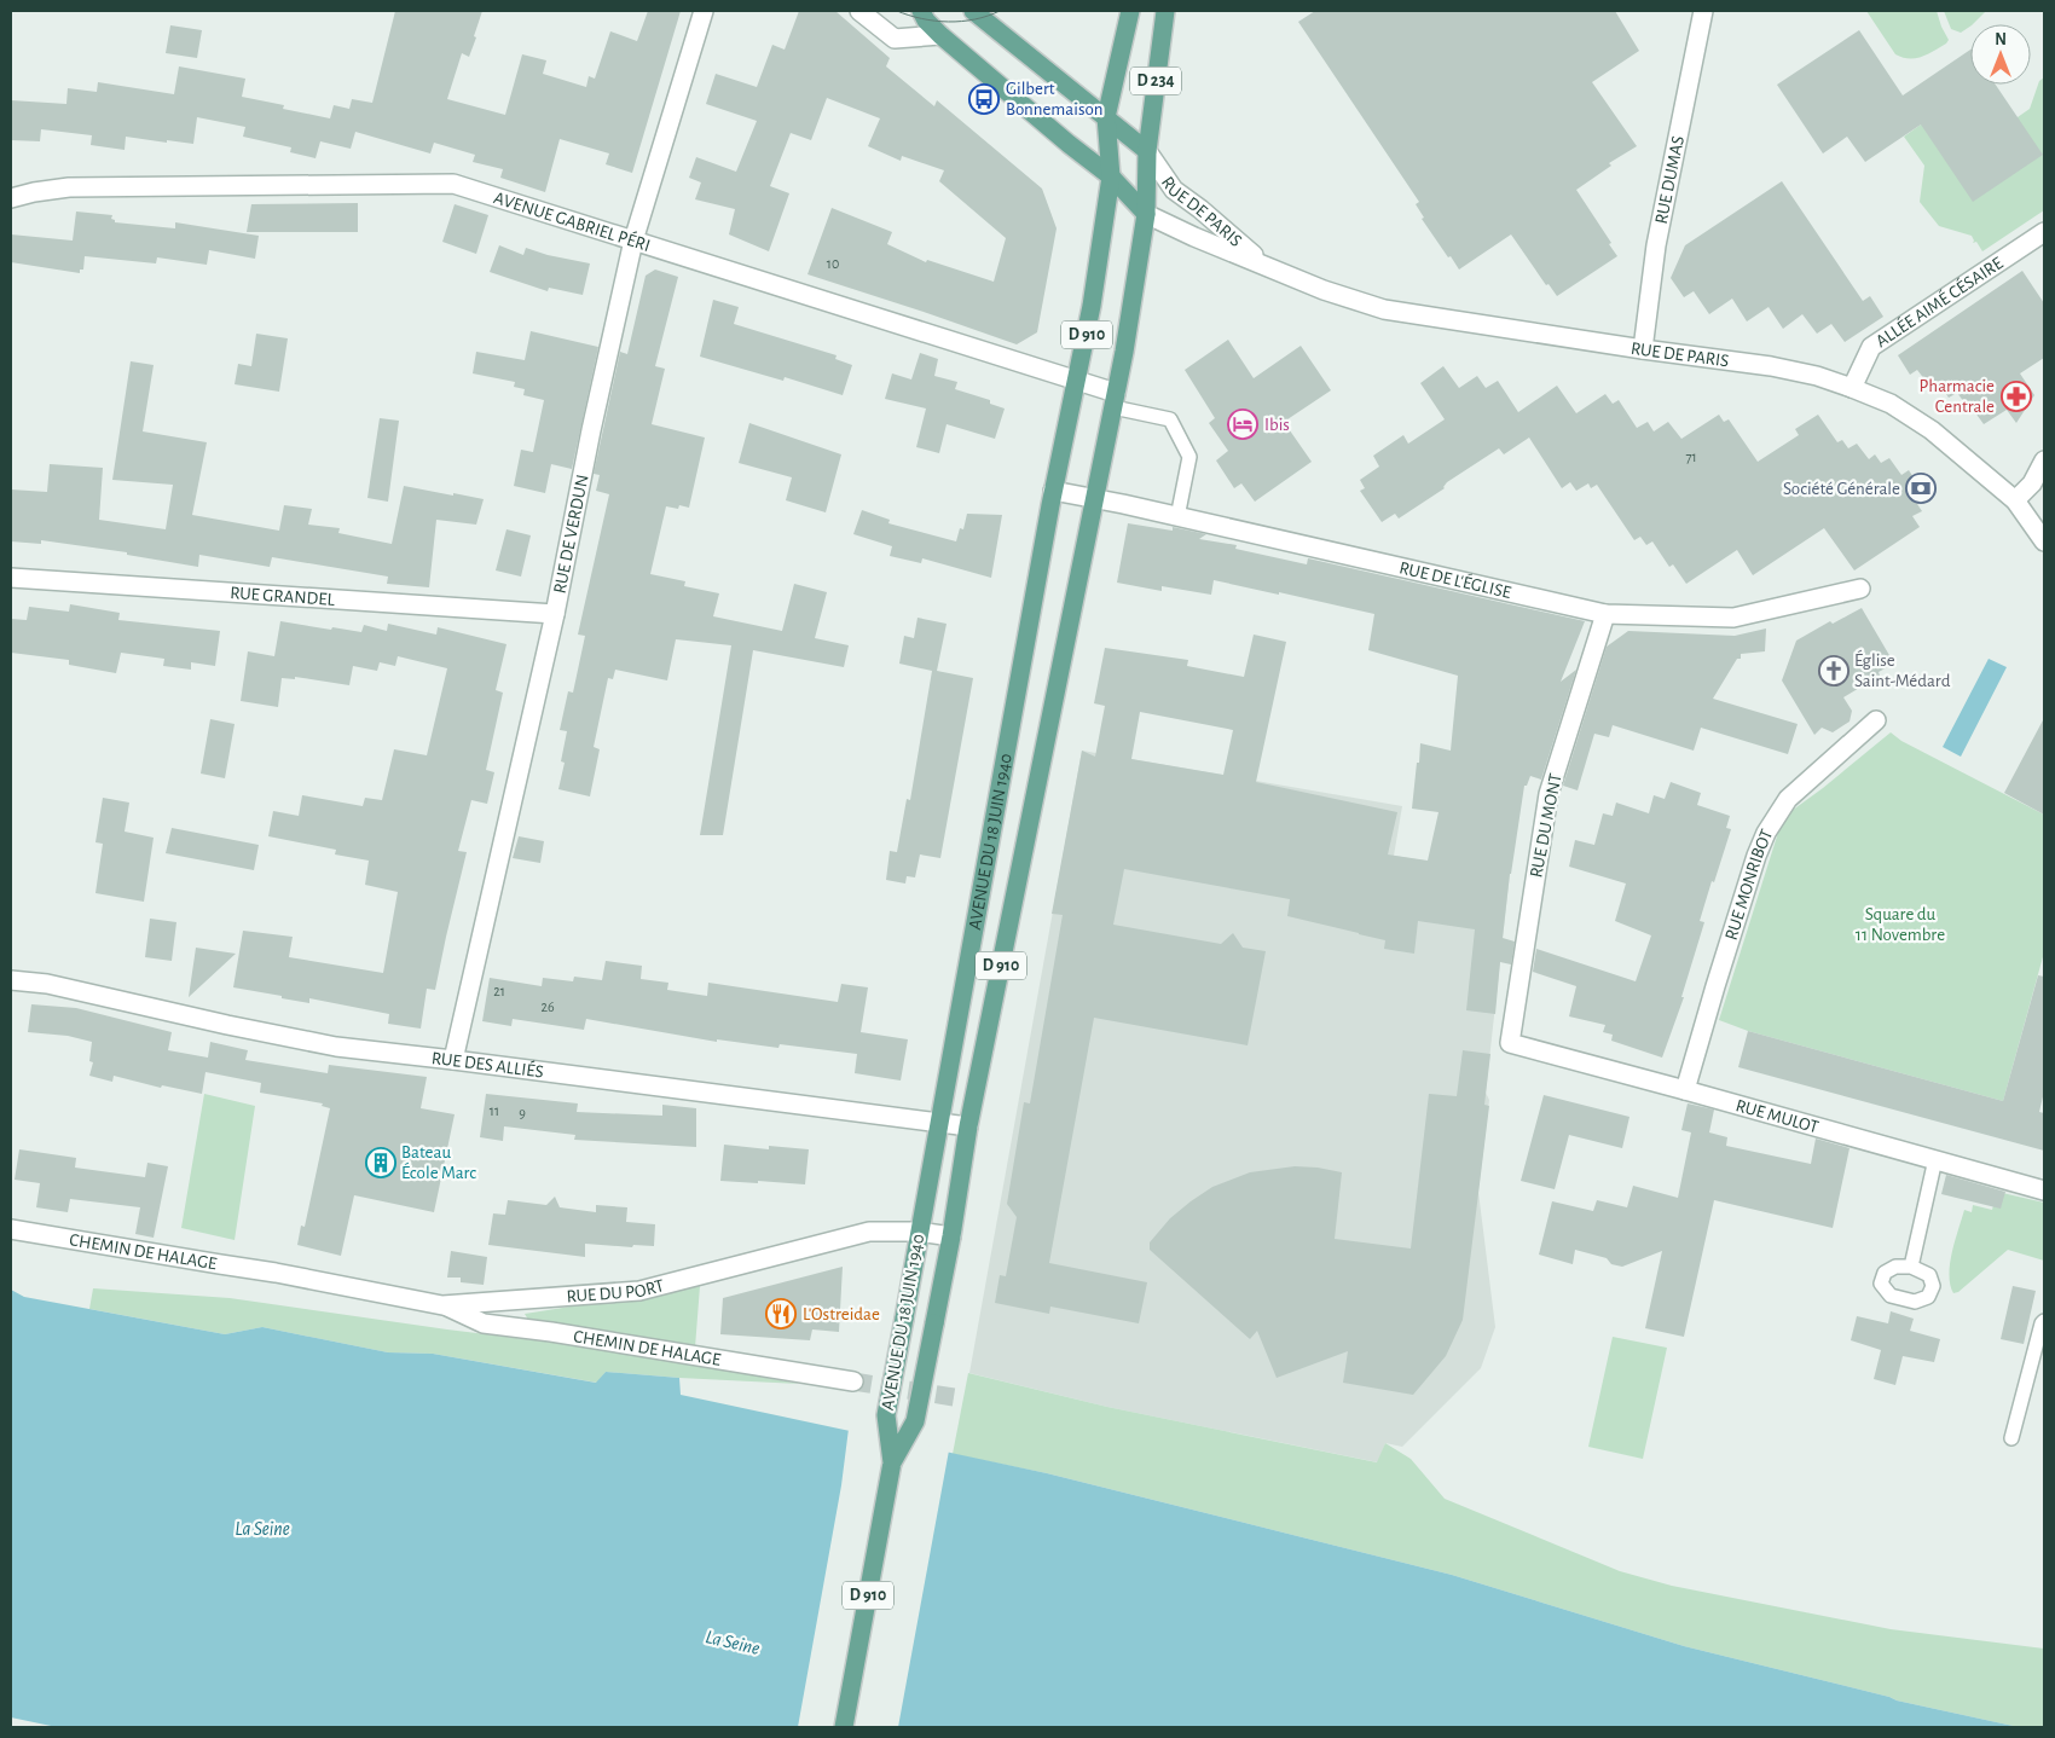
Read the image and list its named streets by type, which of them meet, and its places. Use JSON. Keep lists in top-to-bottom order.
{
  "streets": {
    "main road": ["D 234", "D 910", "AVENUE DU 18 JUIN 1940"],
    "street": [
      "RUE DUMAS",
      "RUE DE PARIS",
      "AVENUE GABRIEL PÉRI",
      "ALLÉE AIMÉ CÉSAIRE",
      "RUE DE VERDUN",
      "RUE DE L'ÉGLISE",
      "RUE GRANDEL",
      "RUE DU MONT",
      "RUE MONRIBOT",
      "RUE DES ALLIÉS",
      "RUE MULOT",
      "CHEMIN DE HALAGE",
      "RUE DU PORT"
    ]
  },
  "crossings": [
    ["D 234", "RUE DE PARIS"],
    ["D 234", "D 910"],
    ["RUE DUMAS", "RUE DE PARIS"],
    ["RUE DE PARIS", "ALLÉE AIMÉ CÉSAIRE"],
    ["RUE DE PARIS", "D 910"],
    ["RUE DE PARIS", "AVENUE DU 18 JUIN 1940"],
    ["AVENUE GABRIEL PÉRI", "RUE DE VERDUN"],
    ["AVENUE GABRIEL PÉRI", "AVENUE DU 18 JUIN 1940"],
    ["D 910", "AVENUE DU 18 JUIN 1940"],
    ["RUE DE VERDUN", "RUE GRANDEL"],
    ["RUE DE VERDUN", "RUE DES ALLIÉS"],
    ["RUE DE L'ÉGLISE", "RUE DU MONT"],
    ["RUE DE L'ÉGLISE", "AVENUE DU 18 JUIN 1940"],
    ["RUE DU MONT", "RUE MULOT"],
    ["AVENUE DU 18 JUIN 1940", "RUE DES ALLIÉS"],
    ["AVENUE DU 18 JUIN 1940", "RUE DU PORT"],
    ["RUE MONRIBOT", "RUE MULOT"],
    ["CHEMIN DE HALAGE", "RUE DU PORT"]
  ],
  "water": ["La Seine"],
  "parks": ["Square du 11 Novembre"],
  "places": {
    "bus stop": ["Gilbert Bonnemaison"],
    "pharmacy": ["Pharmacie Centrale"],
    "hotel": ["Ibis"],
    "bank": ["Société Générale"],
    "church": ["Église Saint-Médard"],
    "building": ["Bateau École Marc"],
    "restaurant": ["L'Ostreidae"]
  },
  "house_numbers": [
    "10",
    "71",
    "21",
    "26",
    "11",
    "9"
  ],
  "north": "top"
}
